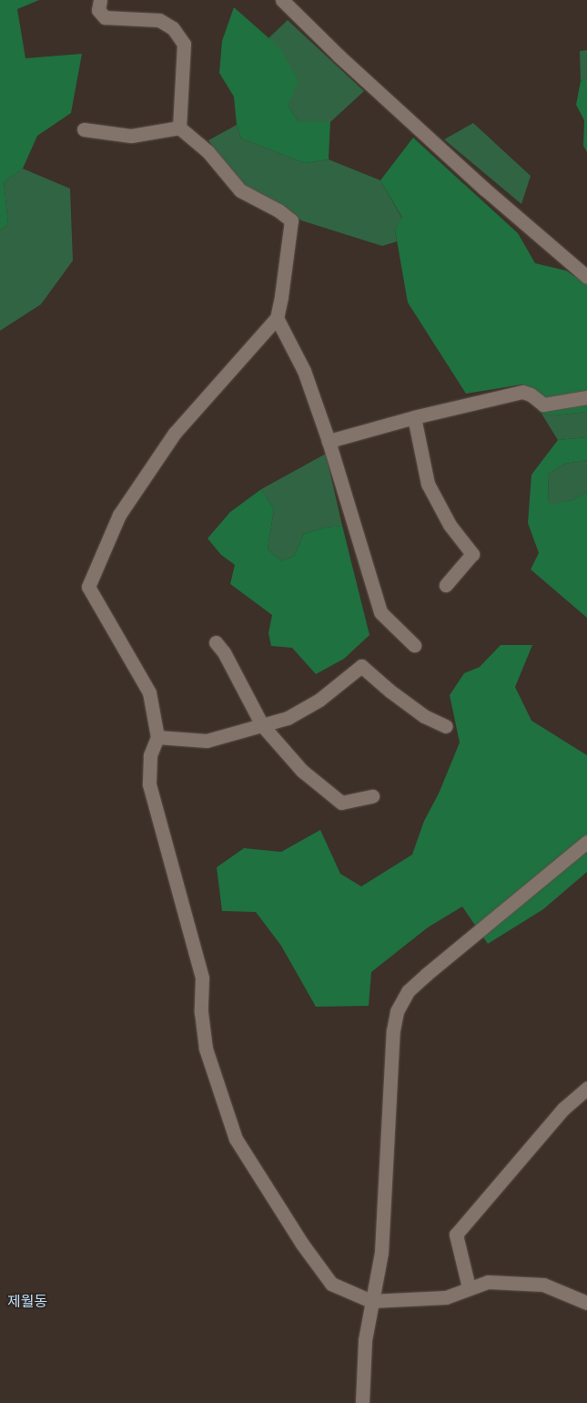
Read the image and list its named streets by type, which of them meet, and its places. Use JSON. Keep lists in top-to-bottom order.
{
  "districts": ["제월동"]
}
